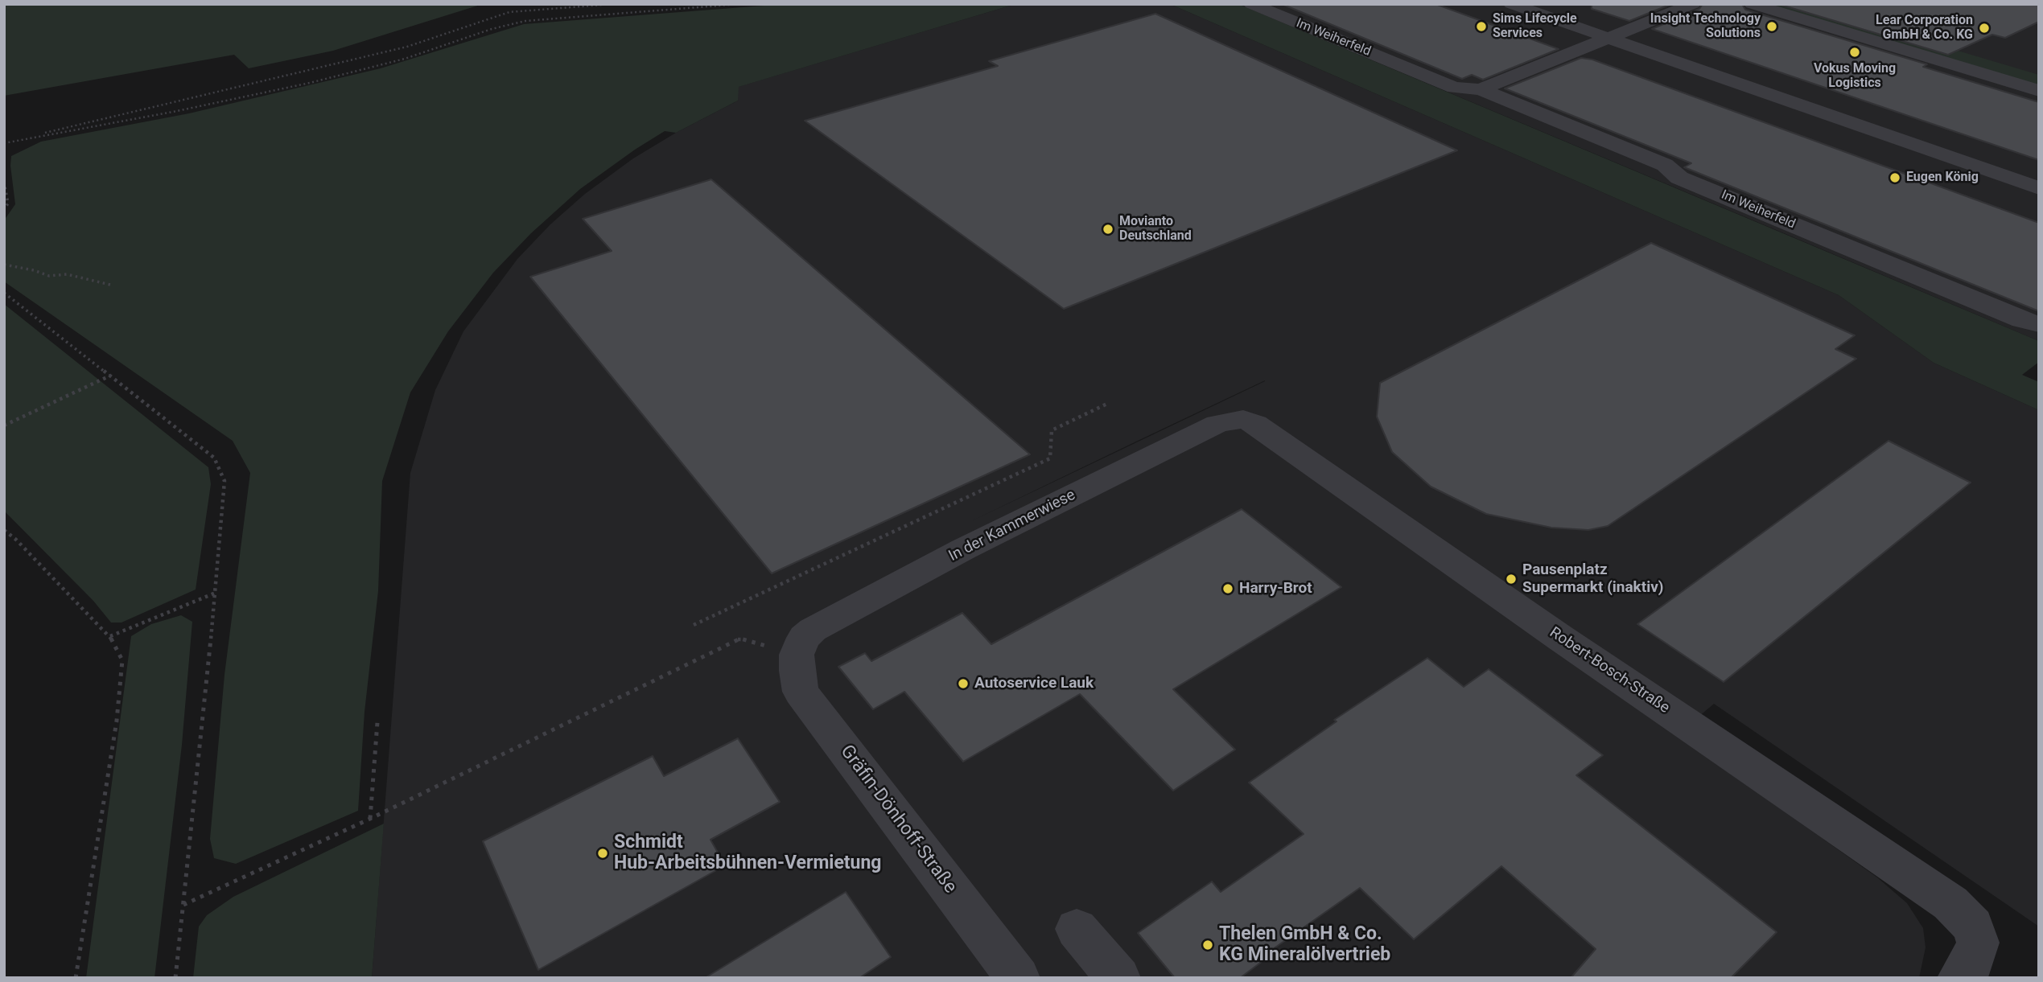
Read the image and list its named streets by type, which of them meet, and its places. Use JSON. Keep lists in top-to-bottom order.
{
  "streets": {
    "street": [
      "Im Weiherfeld",
      "In der Kammerwiese",
      "Robert-Bosch-Straße",
      "Gräfin-Dönhoff-Straße"
    ]
  },
  "crossings": [
    ["In der Kammerwiese", "Robert-Bosch-Straße"],
    ["In der Kammerwiese", "Gräfin-Dönhoff-Straße"]
  ],
  "places": [
    "Sims Lifecycle Services",
    "Insight Technology Solutions",
    "Lear Corporation GmbH & Co. KG",
    "Vokus Moving Logistics",
    "Eugen König",
    "Movianto Deutschland",
    "Pausenplatz Supermarkt (inaktiv)",
    "Harry-Brot",
    "Autoservice Lauk",
    "Schmidt Hub-Arbeitsbühnen-Vermietung",
    "Thelen GmbH & Co. KG Mineralölvertrieb"
  ]
}
